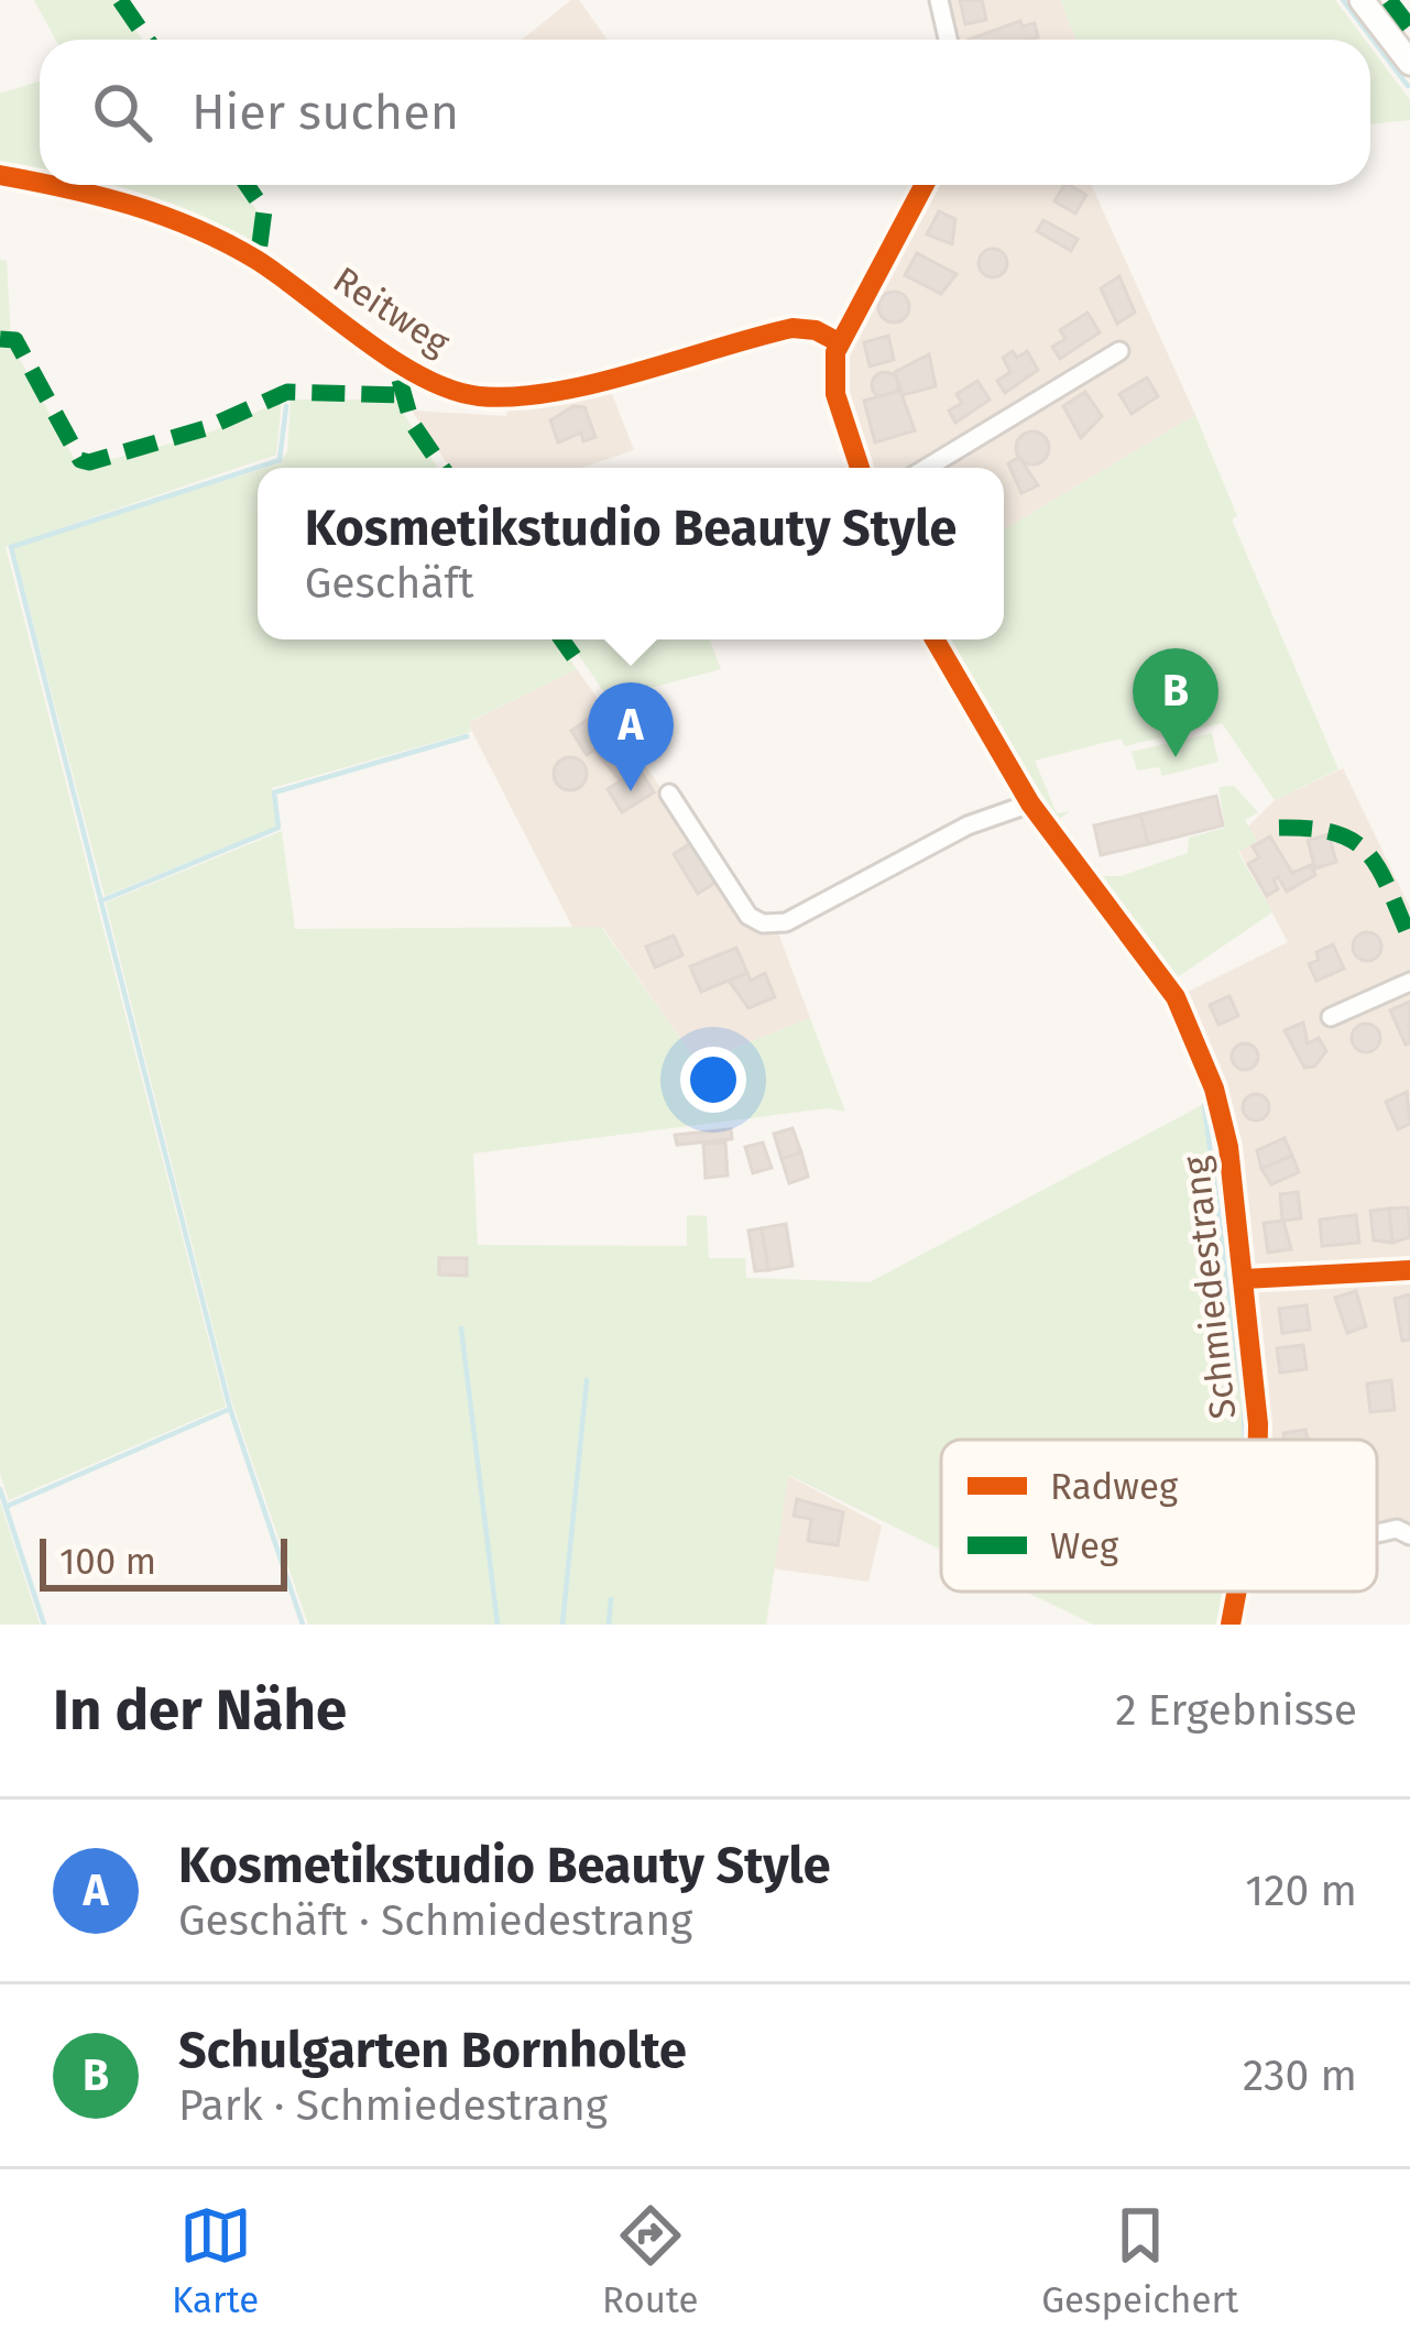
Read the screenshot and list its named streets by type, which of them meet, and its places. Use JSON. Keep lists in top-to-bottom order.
{
  "streets": {
    "street": ["Reitweg", "Schmiedestrang"]
  },
  "legend": ["Radweg", "Weg"],
  "scale_bar": "100 m",
  "page": {
    "search": "Hier suchen",
    "popup": ["Kosmetikstudio Beauty Style", "Geschäft"],
    "pins": ["B", "A"],
    "scale": "100 m",
    "heading": ["In der Nähe", "2 Ergebnisse"],
    "list": [
      {
        "mark": "A",
        "name": "Kosmetikstudio Beauty Style",
        "note": "Geschäft · Schmiedestrang",
        "value": "120 m"
      },
      {
        "mark": "B",
        "name": "Schulgarten Bornholte",
        "note": "Park · Schmiedestrang",
        "value": "230 m"
      }
    ],
    "nav": ["Karte", "Route", "Gespeichert"]
  }
}
